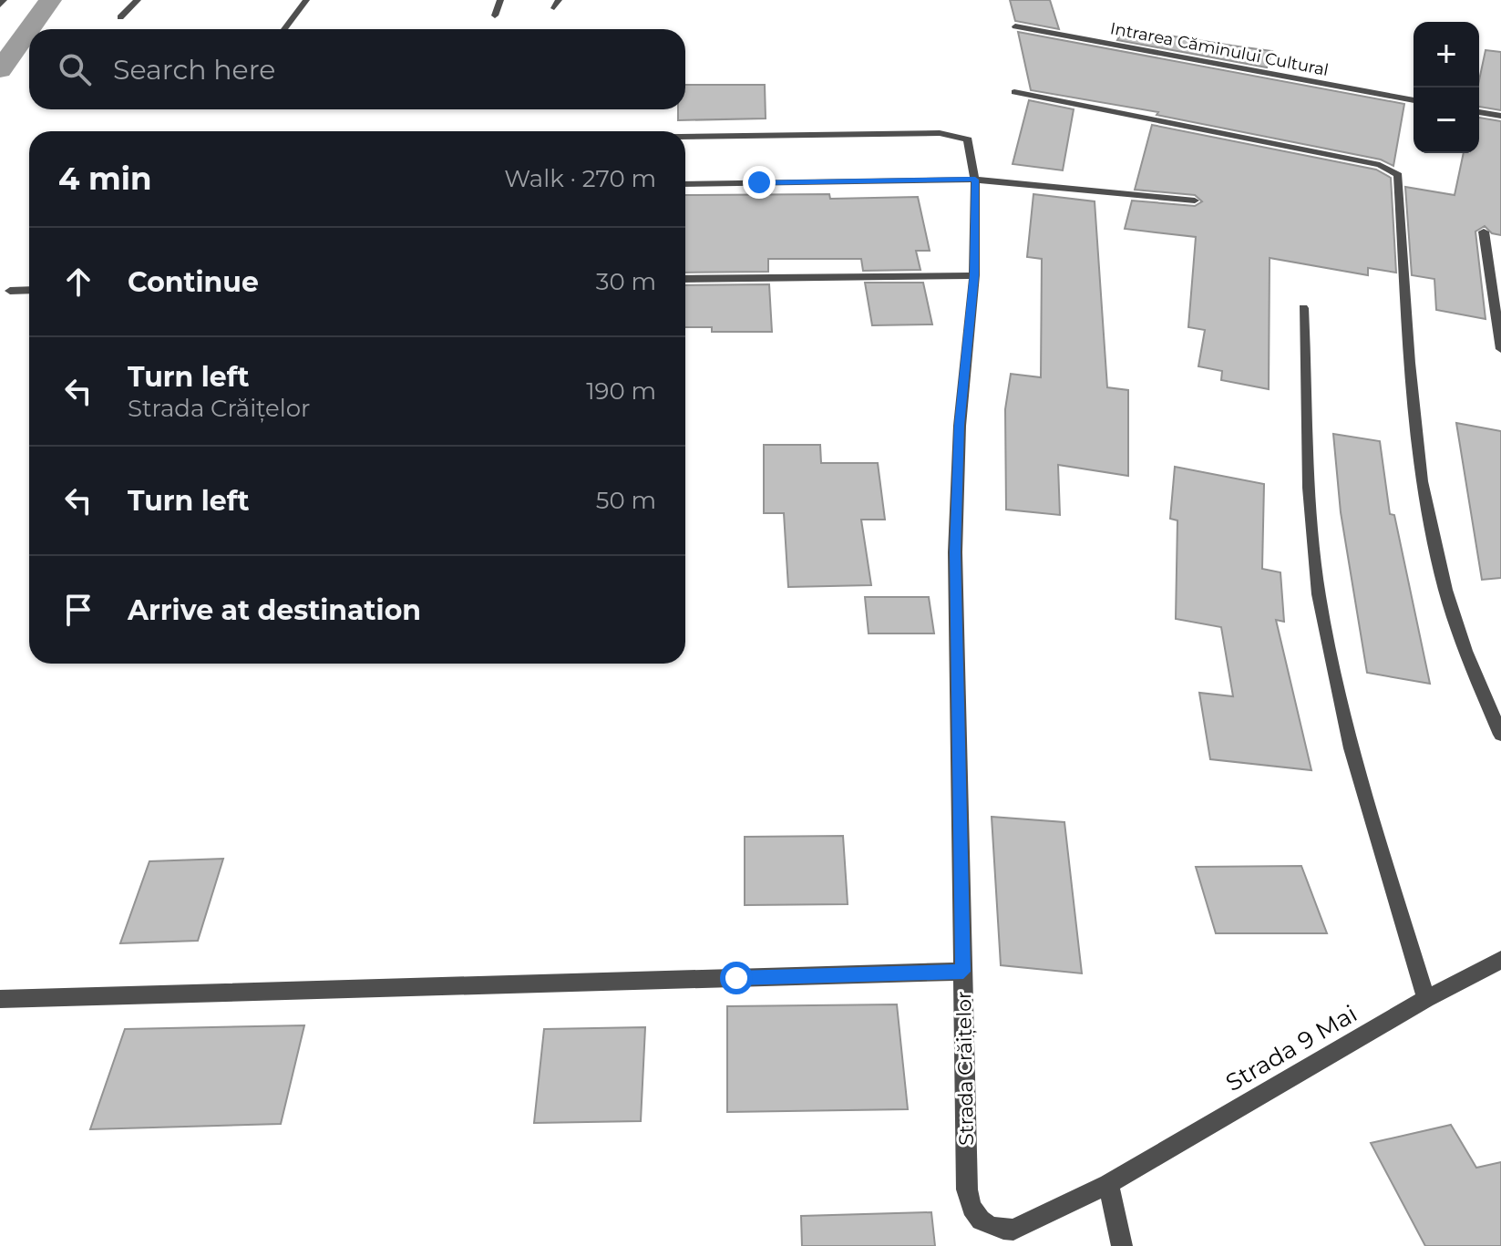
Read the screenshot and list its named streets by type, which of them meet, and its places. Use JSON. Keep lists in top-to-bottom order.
{
  "streets": {
    "street": ["Intrarea Căminului Cultural", "Strada 9 Mai", "Strada Crăițelor"]
  },
  "crossings": [
    ["Strada 9 Mai", "Strada Crăițelor"]
  ],
  "page": {
    "map_buttons": ["+", "−"],
    "search": "Search here",
    "heading": ["4 min", "Walk · 270 m"],
    "list": [
      ["Continue", "30 m"],
      ["Turn left", "Strada Crăițelor", "190 m"],
      ["Turn left", "50 m"],
      "Arrive at destination"
    ]
  }
}
